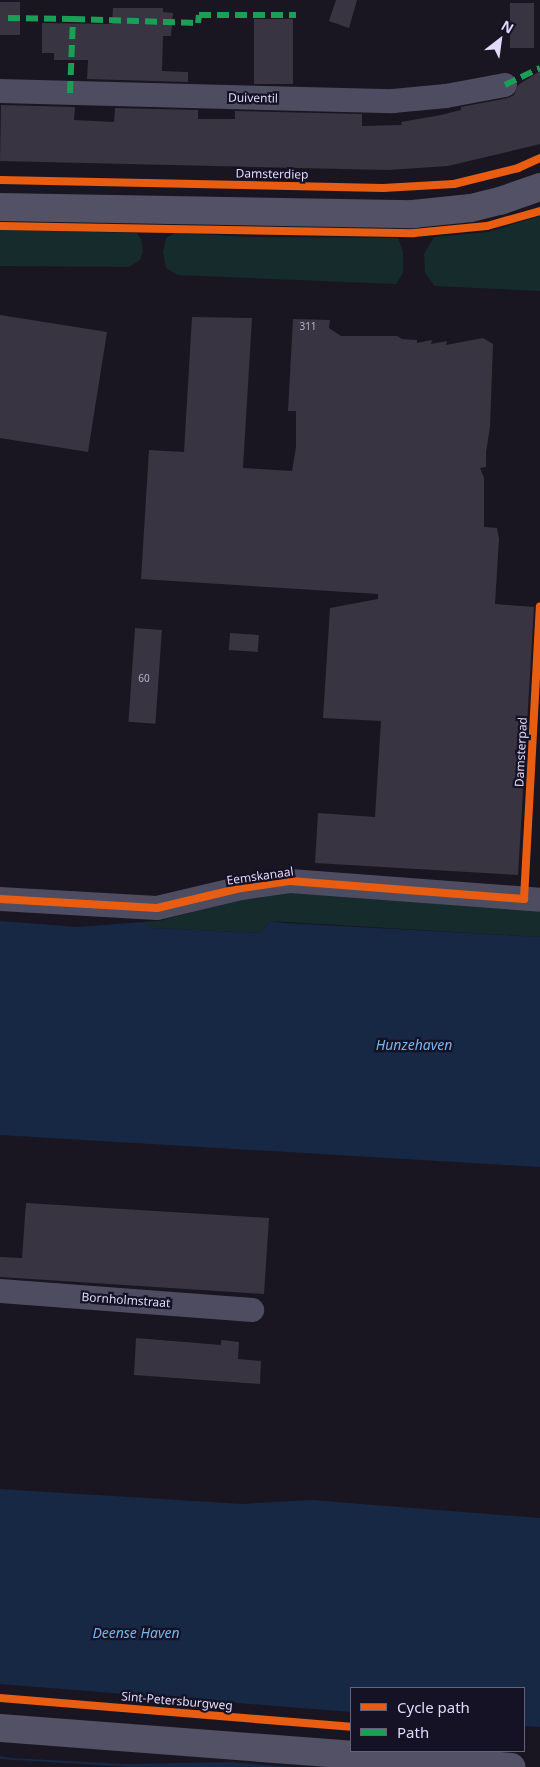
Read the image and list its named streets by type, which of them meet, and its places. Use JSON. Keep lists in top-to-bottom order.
{
  "streets": {
    "street": ["Duiventil", "Eemskanaal", "Bornholmstraat"],
    "cycle path": ["Damsterdiep", "Damsterpad", "Sint-Petersburgweg"]
  },
  "water": ["Hunzehaven", "Deense Haven"],
  "house_numbers": ["311", "60"],
  "legend": ["Cycle path", "Path"],
  "north": "top right"
}
